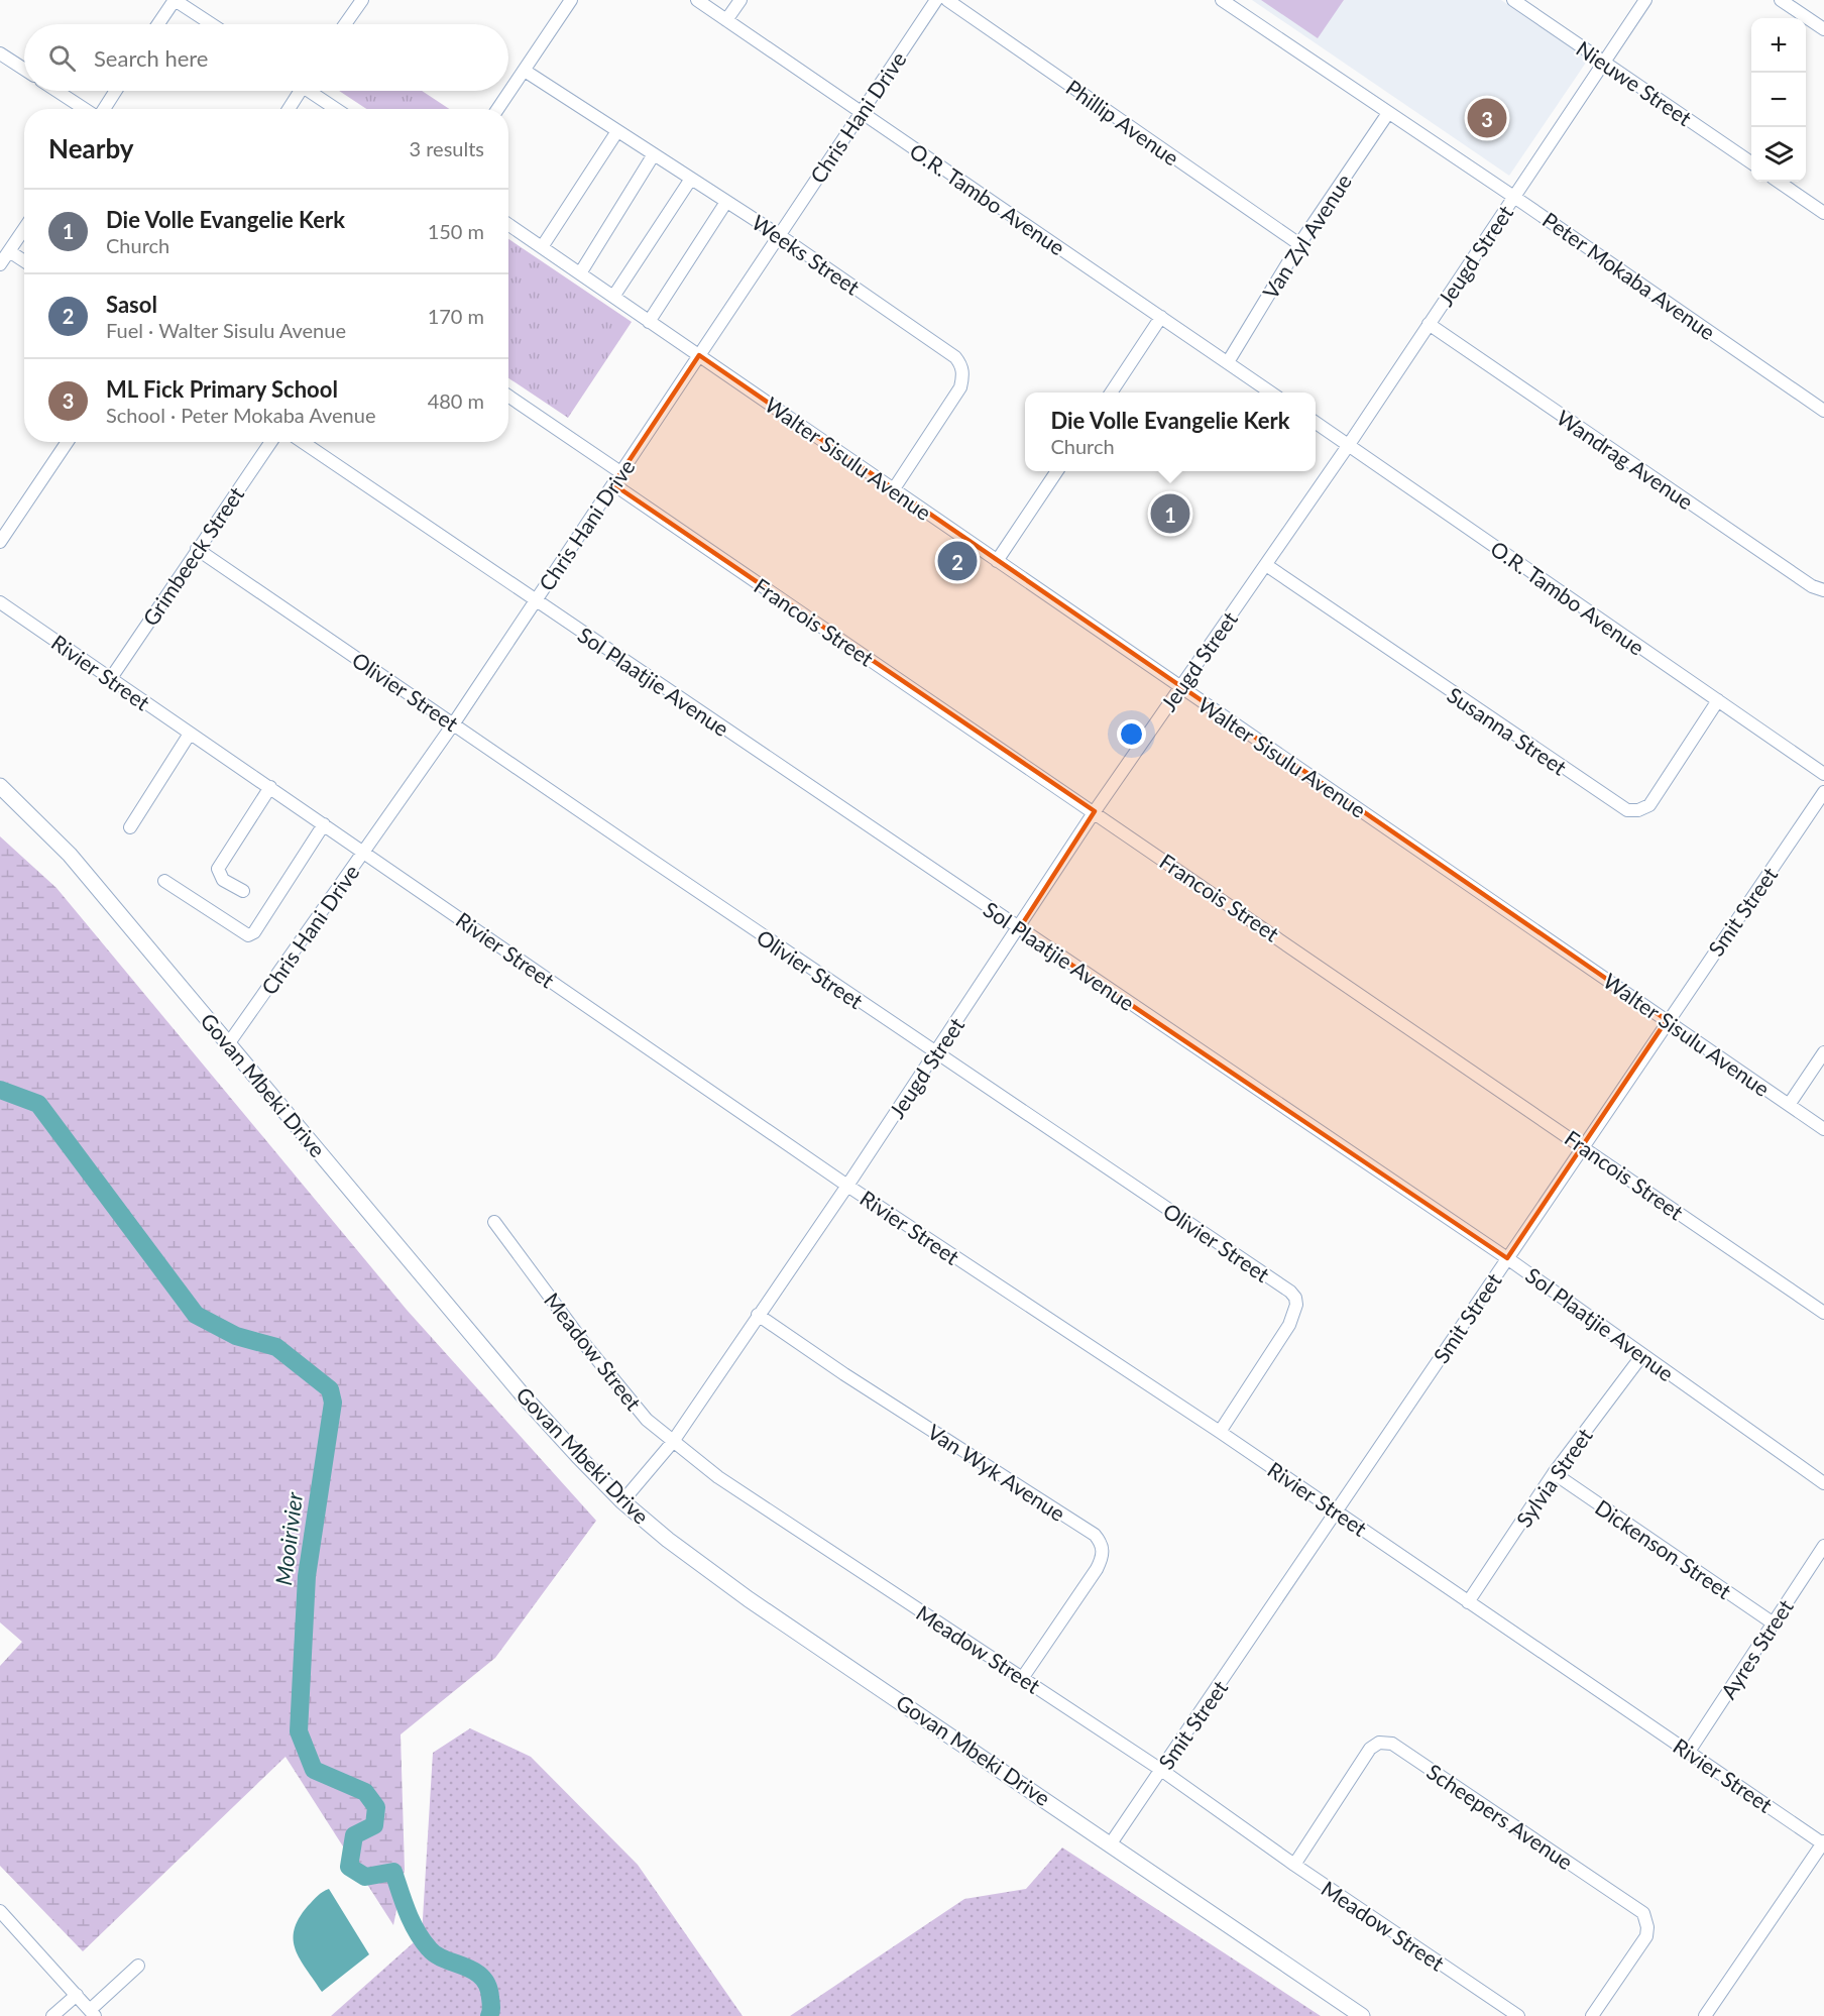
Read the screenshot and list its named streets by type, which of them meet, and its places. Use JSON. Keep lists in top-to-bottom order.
{
  "streets": {
    "main road": ["Govan Mbeki Drive"],
    "street": [
      "Nieuwe Street",
      "Chris Hani Drive",
      "Phillip Avenue",
      "O.R. Tambo Avenue",
      "Van Zyl Avenue",
      "Weeks Street",
      "Jeugd Street",
      "Peter Mokaba Avenue",
      "Walter Sisulu Avenue",
      "Wandrag Avenue",
      "Grimbeeck Street",
      "Francois Street",
      "Rivier Street",
      "Sol Plaatjie Avenue",
      "Olivier Street",
      "Susanna Street",
      "Smit Street",
      "Meadow Street",
      "Van Wyk Avenue",
      "Sylvia Street",
      "Dickenson Street",
      "Ayres Street",
      "Scheepers Avenue"
    ]
  },
  "crossings": [
    ["Nieuwe Street", "Jeugd Street"],
    ["Chris Hani Drive", "O.R. Tambo Avenue"],
    ["Chris Hani Drive", "Weeks Street"],
    ["Chris Hani Drive", "Walter Sisulu Avenue"],
    ["Chris Hani Drive", "Francois Street"],
    ["Chris Hani Drive", "Rivier Street"],
    ["Chris Hani Drive", "Sol Plaatjie Avenue"],
    ["Chris Hani Drive", "Olivier Street"],
    ["Chris Hani Drive", "Govan Mbeki Drive"],
    ["Phillip Avenue", "Van Zyl Avenue"],
    ["O.R. Tambo Avenue", "Van Zyl Avenue"],
    ["O.R. Tambo Avenue", "Jeugd Street"],
    ["O.R. Tambo Avenue", "Susanna Street"],
    ["Van Zyl Avenue", "Peter Mokaba Avenue"],
    ["Weeks Street", "Walter Sisulu Avenue"],
    ["Jeugd Street", "Peter Mokaba Avenue"],
    ["Jeugd Street", "Walter Sisulu Avenue"],
    ["Jeugd Street", "Wandrag Avenue"],
    ["Jeugd Street", "Francois Street"],
    ["Jeugd Street", "Rivier Street"],
    ["Jeugd Street", "Sol Plaatjie Avenue"],
    ["Jeugd Street", "Olivier Street"],
    ["Jeugd Street", "Susanna Street"],
    ["Jeugd Street", "Govan Mbeki Drive"],
    ["Jeugd Street", "Meadow Street"],
    ["Jeugd Street", "Van Wyk Avenue"],
    ["Walter Sisulu Avenue", "Smit Street"],
    ["Grimbeeck Street", "Rivier Street"],
    ["Grimbeeck Street", "Olivier Street"],
    ["Francois Street", "Smit Street"],
    ["Rivier Street", "Olivier Street"],
    ["Rivier Street", "Smit Street"],
    ["Rivier Street", "Sylvia Street"],
    ["Rivier Street", "Ayres Street"],
    ["Sol Plaatjie Avenue", "Smit Street"],
    ["Sol Plaatjie Avenue", "Sylvia Street"],
    ["Smit Street", "Govan Mbeki Drive"],
    ["Smit Street", "Meadow Street"],
    ["Meadow Street", "Van Wyk Avenue"],
    ["Meadow Street", "Scheepers Avenue"],
    ["Sylvia Street", "Dickenson Street"],
    ["Dickenson Street", "Ayres Street"]
  ],
  "water": ["Mooirivier"],
  "page": {
    "map_buttons": ["+", "−"],
    "search": "Search here",
    "pins": ["3", "1", "2"],
    "heading": ["Nearby", "3 results"],
    "list": [
      {
        "mark": "1",
        "name": "Die Volle Evangelie Kerk",
        "note": "Church",
        "value": "150 m"
      },
      {
        "mark": "2",
        "name": "Sasol",
        "note": "Fuel · Walter Sisulu Avenue",
        "value": "170 m"
      },
      {
        "mark": "3",
        "name": "ML Fick Primary School",
        "note": "School · Peter Mokaba Avenue",
        "value": "480 m"
      }
    ],
    "popup": ["Die Volle Evangelie Kerk", "Church"]
  }
}
